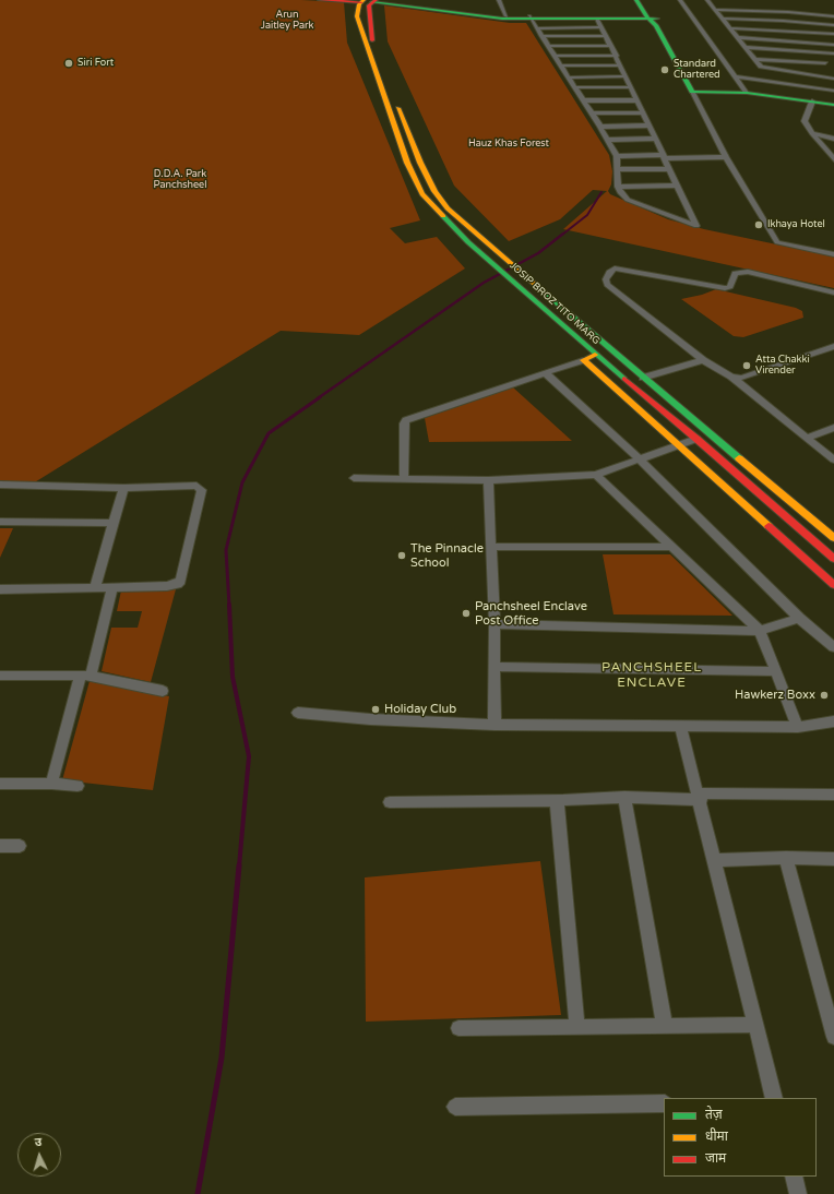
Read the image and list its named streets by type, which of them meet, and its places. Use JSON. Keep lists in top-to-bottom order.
{
  "streets": {
    "main road": ["JOSIP BROZ TITO MARG"]
  },
  "districts": ["PANCHSHEEL ENCLAVE"],
  "parks": ["Arun Jaitley Park", "Hauz Khas Forest", "D.D.A. Park Panchsheel"],
  "places": [
    "Siri Fort",
    "Standard Chartered",
    "Ikhaya Hotel",
    "Atta Chakki Virender",
    "The Pinnacle School",
    "Panchsheel Enclave Post Office",
    "Hawkerz Boxx",
    "Holiday Club"
  ],
  "legend": ["तेज़", "धीमा", "जाम"],
  "north": "top"
}
